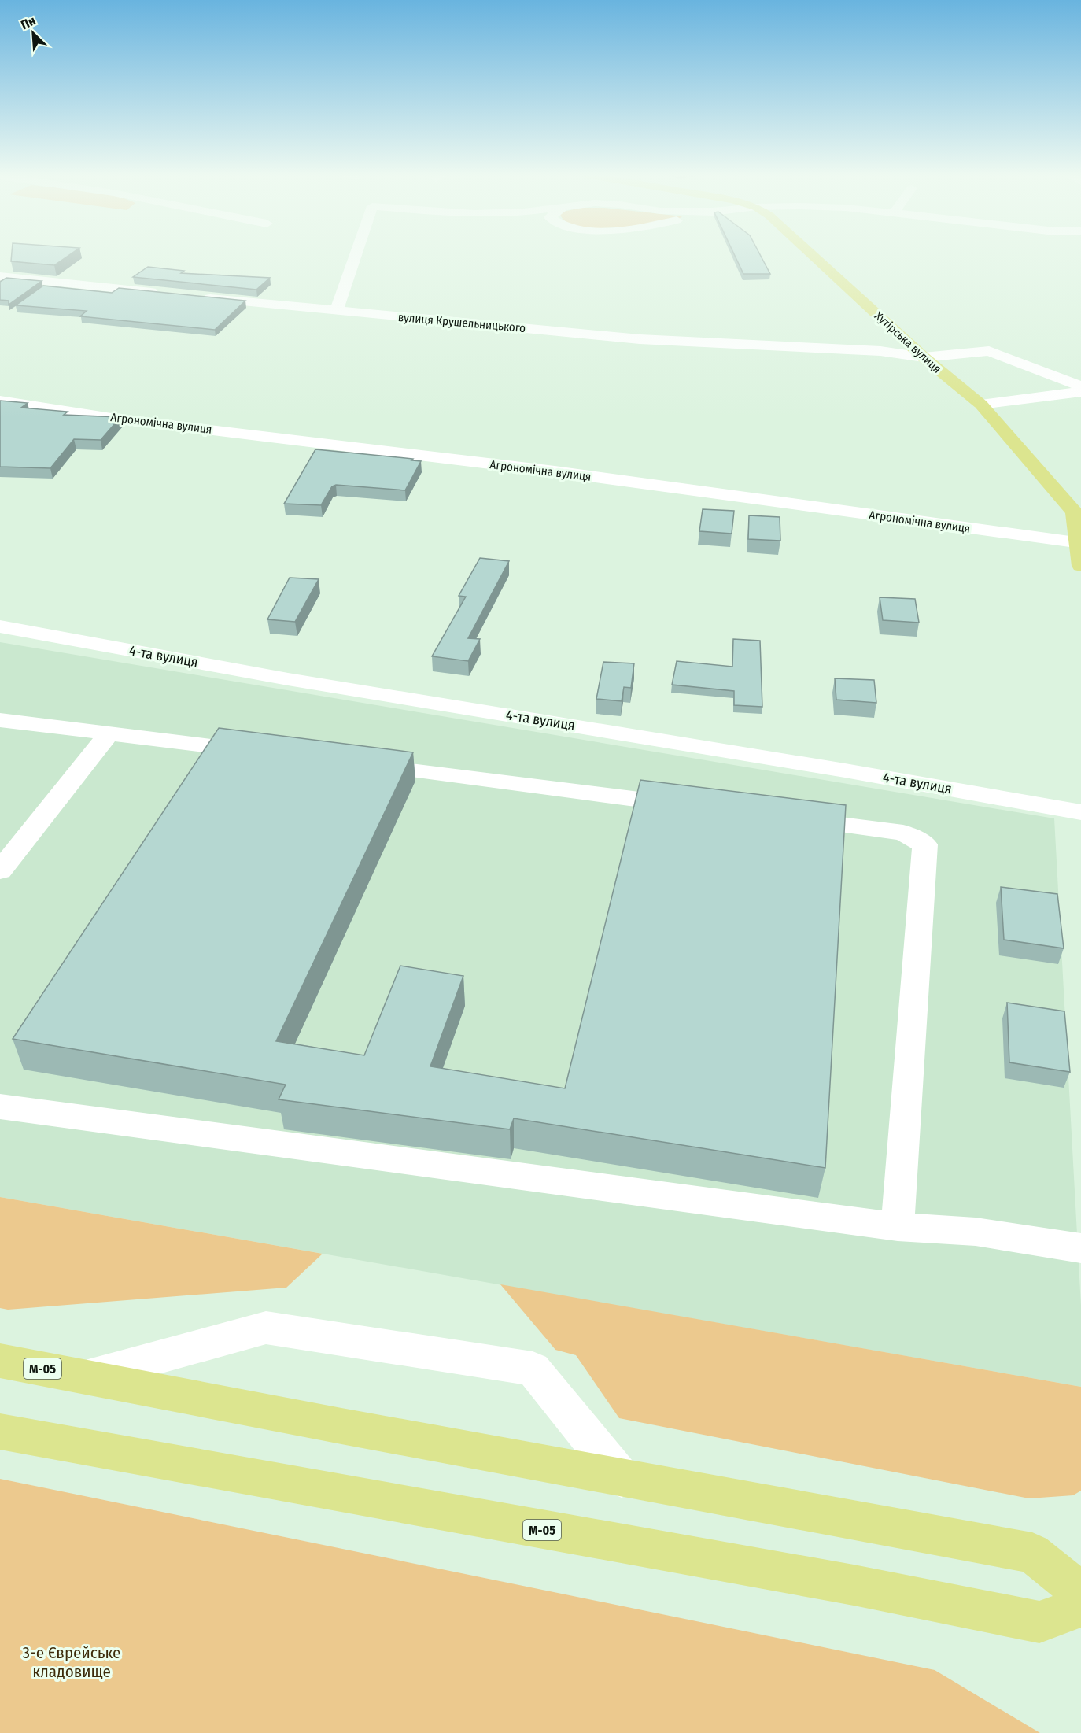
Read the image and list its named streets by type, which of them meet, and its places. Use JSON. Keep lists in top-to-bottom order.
{
  "streets": {
    "main road": ["Хутірська вулиця", "М-05"],
    "street": ["вулиця Крушельницького", "Агрономічна вулиця", "4-та вулиця"]
  },
  "crossings": [
    ["вулиця Крушельницького", "Хутірська вулиця"],
    ["Хутірська вулиця", "Агрономічна вулиця"]
  ],
  "parks": ["3-е Єврейське кладовище"],
  "north": "top left"
}
